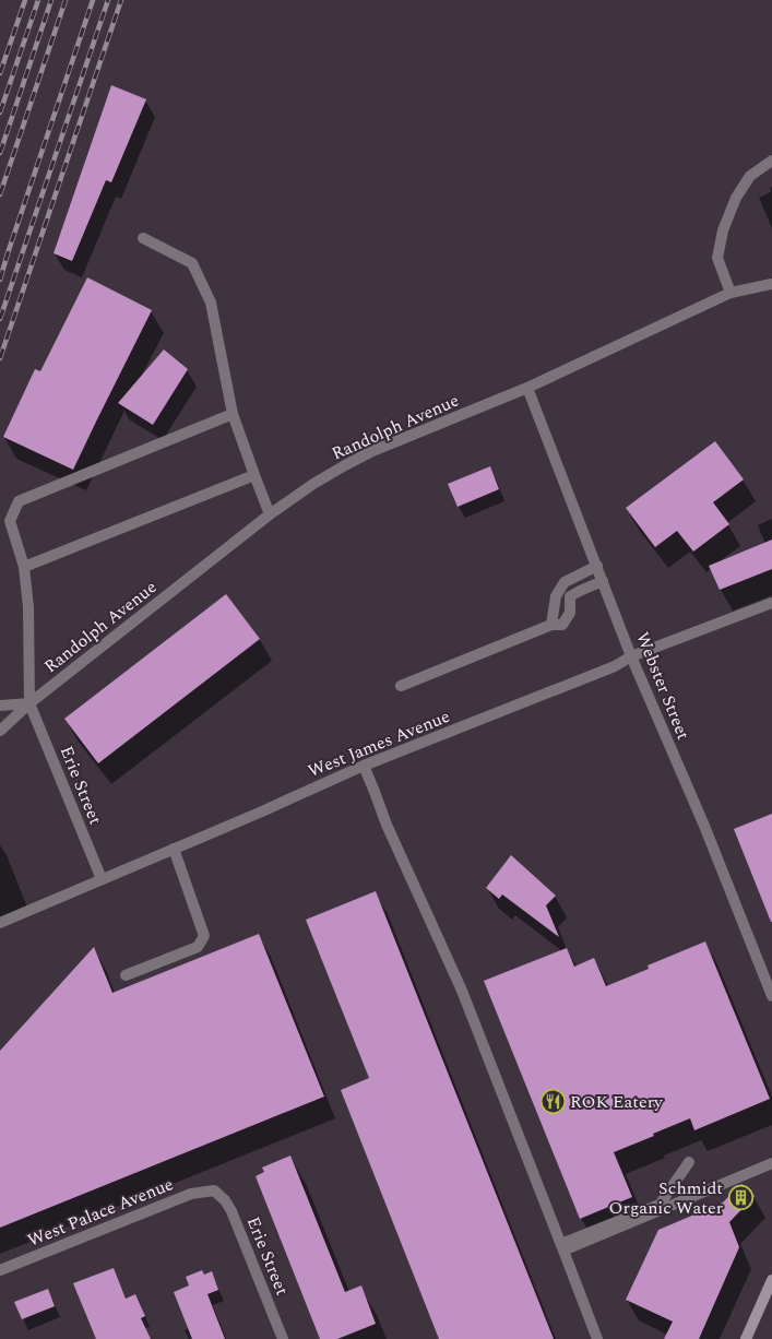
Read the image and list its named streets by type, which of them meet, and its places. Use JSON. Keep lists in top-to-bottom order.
{
  "streets": {
    "street": [
      "Randolph Avenue",
      "Webster Street",
      "West James Avenue",
      "Erie Street",
      "West Palace Avenue"
    ]
  },
  "crossings": [
    ["Randolph Avenue", "Webster Street"],
    ["Randolph Avenue", "Erie Street"],
    ["Webster Street", "West James Avenue"],
    ["West James Avenue", "Erie Street"],
    ["Erie Street", "West Palace Avenue"]
  ],
  "places": {
    "restaurant": ["ROK Eatery"],
    "building": ["Schmidt Organic Water"]
  }
}
